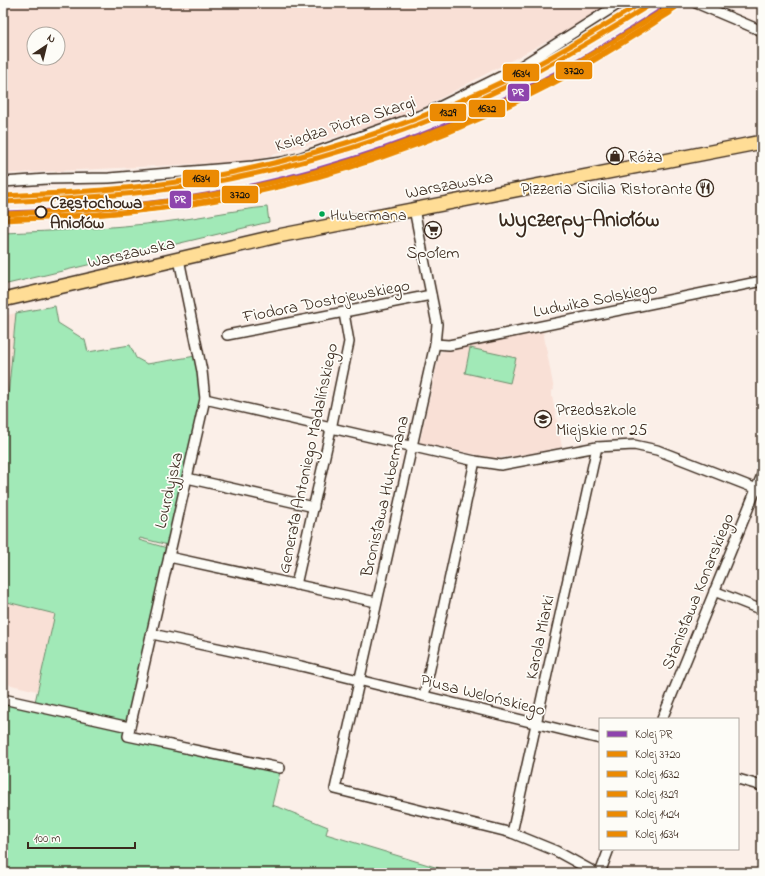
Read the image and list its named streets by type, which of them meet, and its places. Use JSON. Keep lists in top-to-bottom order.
{
  "streets": {
    "main road": ["Warszawska"],
    "street": [
      "Księdza Piotra Skargi",
      "Ludwika Solskiego",
      "Fiodora Dostojewskiego",
      "Generała Antoniego Madalińskiego",
      "Lourdyjska",
      "Bronisława Hubermana",
      "Stanisława Konarskiego",
      "Karola Miarki",
      "Piusa Welońskiego"
    ]
  },
  "crossings": [
    ["Warszawska", "Lourdyjska"],
    ["Warszawska", "Bronisława Hubermana"],
    ["Ludwika Solskiego", "Bronisława Hubermana"],
    ["Fiodora Dostojewskiego", "Generała Antoniego Madalińskiego"],
    ["Fiodora Dostojewskiego", "Bronisława Hubermana"],
    ["Lourdyjska", "Piusa Welońskiego"],
    ["Bronisława Hubermana", "Karola Miarki"],
    ["Bronisława Hubermana", "Piusa Welońskiego"],
    ["Karola Miarki", "Piusa Welońskiego"]
  ],
  "districts": ["Wyczerpy-Aniołów"],
  "places": {
    "shop": ["Róża"],
    "restaurant": ["Pizzeria Sicilia Ristorante"],
    "other": ["Częstochowa Aniołów", "Hubermana"],
    "supermarket": ["Społem"],
    "school or university": ["Przedszkole Miejskie nr 25"]
  },
  "lines": [
    "rail line PR",
    "rail line 1329",
    "rail line 1634",
    "rail line 3720",
    "rail line 1632",
    "rail line 1424"
  ],
  "legend": [
    "Kolej PR",
    "Kolej 3720",
    "Kolej 1632",
    "Kolej 1329",
    "Kolej 1424",
    "Kolej 1634"
  ],
  "scale_bar": "100 m",
  "north": "top right"
}
